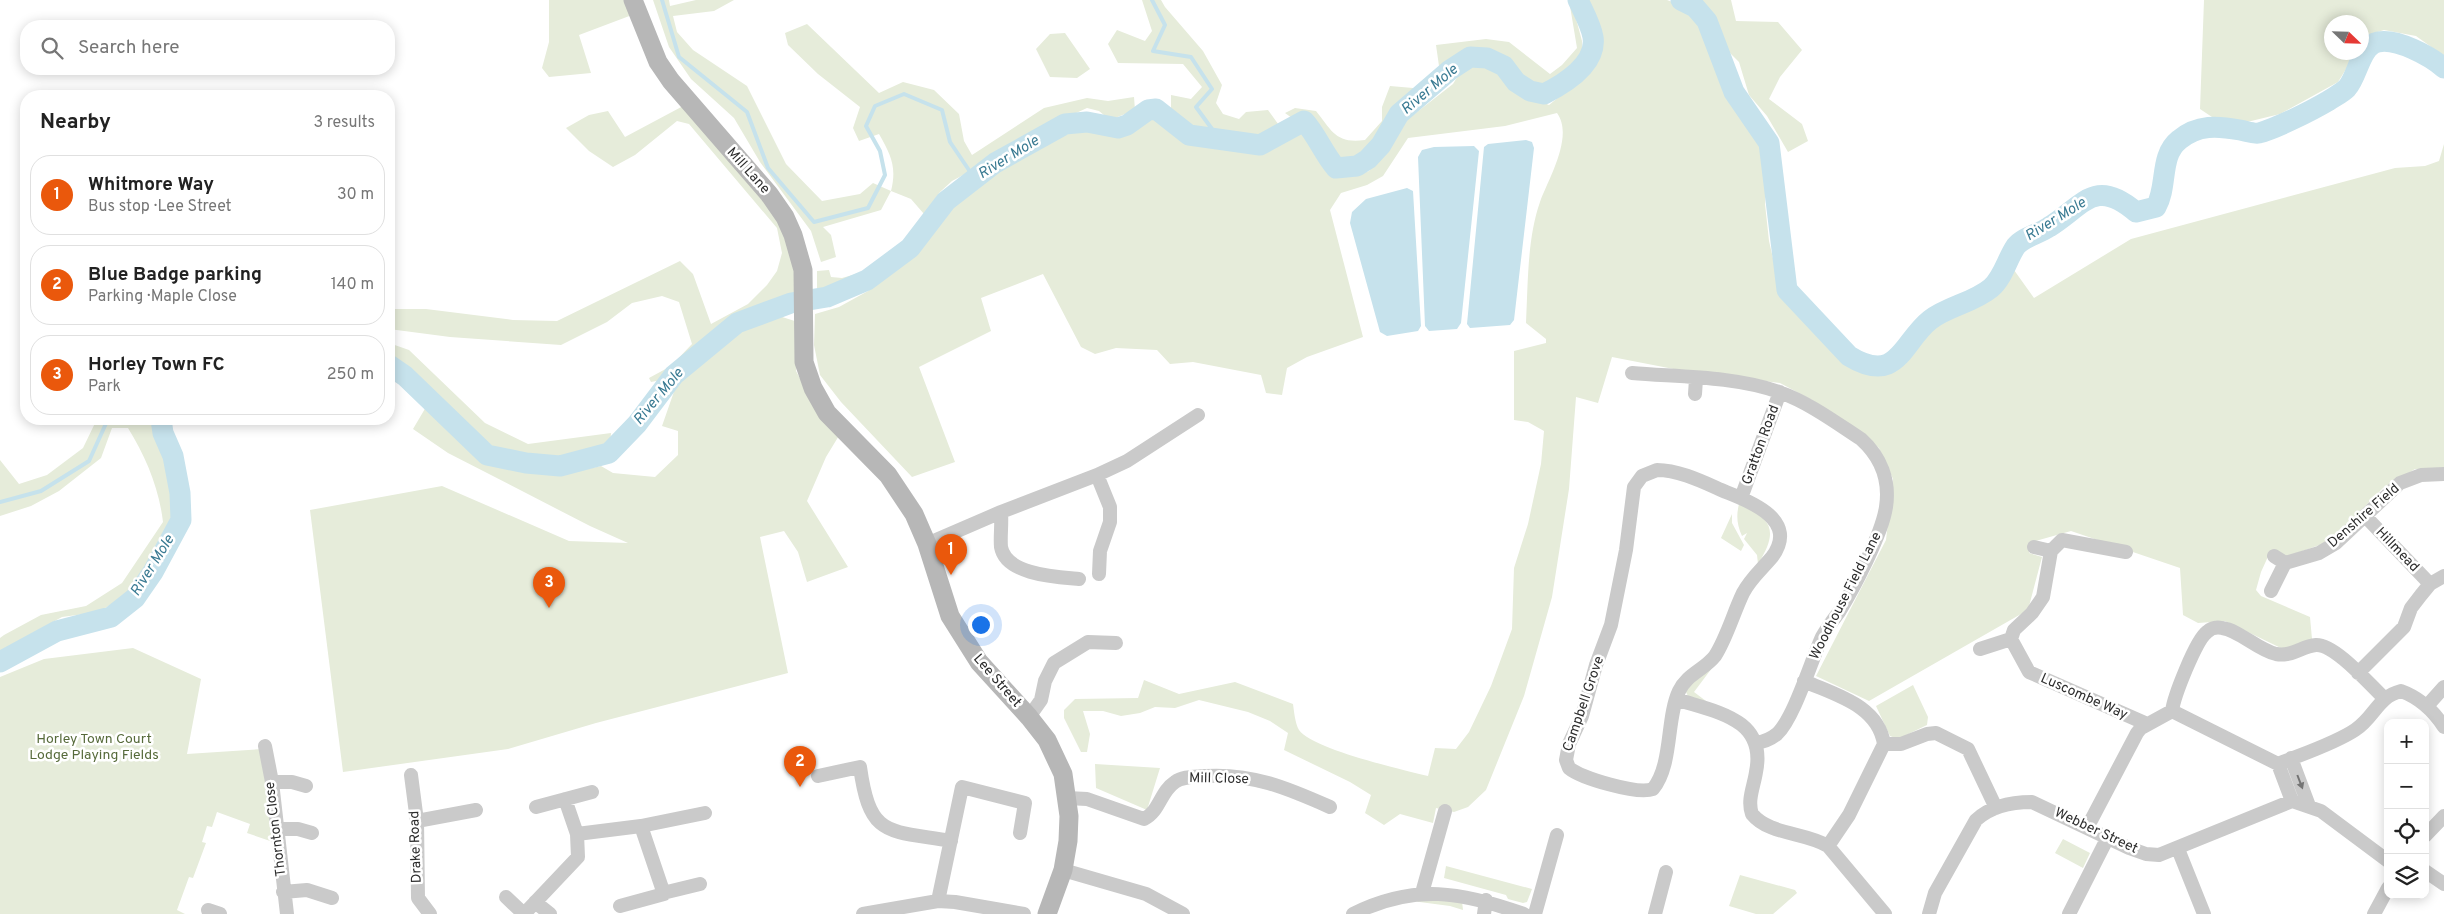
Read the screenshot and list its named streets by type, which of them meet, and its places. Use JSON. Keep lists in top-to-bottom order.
{
  "streets": {
    "street": [
      "Mill Lane",
      "Gratton Road",
      "Denshire Field",
      "Hillmead",
      "Woodhouse Field Lane",
      "Lee Street",
      "Luscombe Way",
      "Campbell Grove",
      "Mill Close",
      "Thornton Close",
      "Webber Street",
      "Drake Road"
    ]
  },
  "crossings": [
    ["Mill Lane", "Lee Street"],
    ["Gratton Road", "Woodhouse Field Lane"],
    ["Gratton Road", "Campbell Grove"],
    ["Denshire Field", "Hillmead"],
    ["Lee Street", "Mill Close"]
  ],
  "water": ["River Mole"],
  "parks": ["Horley Town Court Lodge Playing Fields"],
  "north": "bottom right",
  "page": {
    "search": "Search here",
    "heading": ["Nearby", "3 results"],
    "list": [
      {
        "mark": "1",
        "name": "Whitmore Way",
        "note": "Bus stop · Lee Street",
        "value": "30 m"
      },
      {
        "mark": "2",
        "name": "Blue Badge parking",
        "note": "Parking · Maple Close",
        "value": "140 m"
      },
      {
        "mark": "3",
        "name": "Horley Town FC",
        "note": "Park",
        "value": "250 m"
      }
    ],
    "pins": ["1", "3", "2"],
    "map_buttons": ["+", "−"]
  }
}
